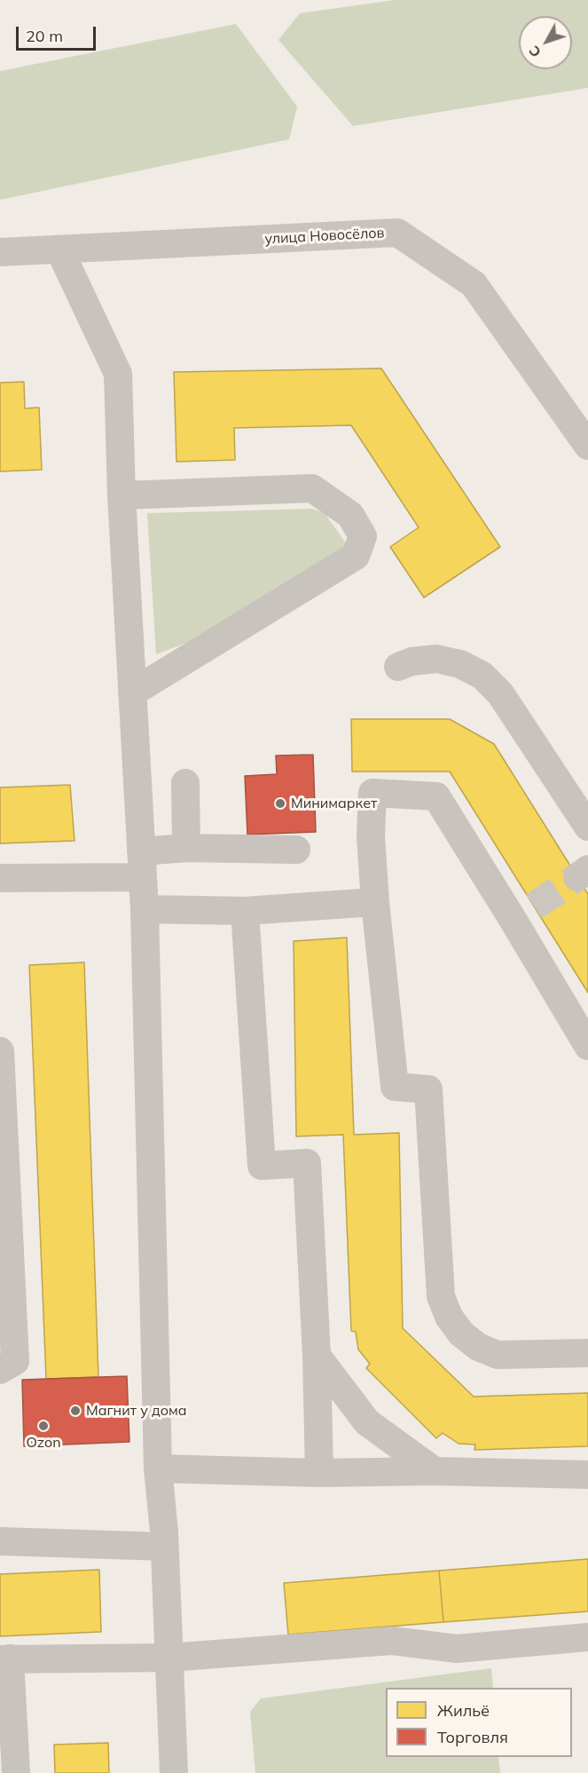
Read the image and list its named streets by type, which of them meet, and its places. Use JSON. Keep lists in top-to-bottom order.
{
  "streets": {
    "street": ["улица Новосёлов"]
  },
  "places": ["Минимаркет", "Магнит у дома", "Ozon"],
  "legend": ["Жильё", "Торговля"],
  "scale_bar": "20 m",
  "north": "bottom left"
}
